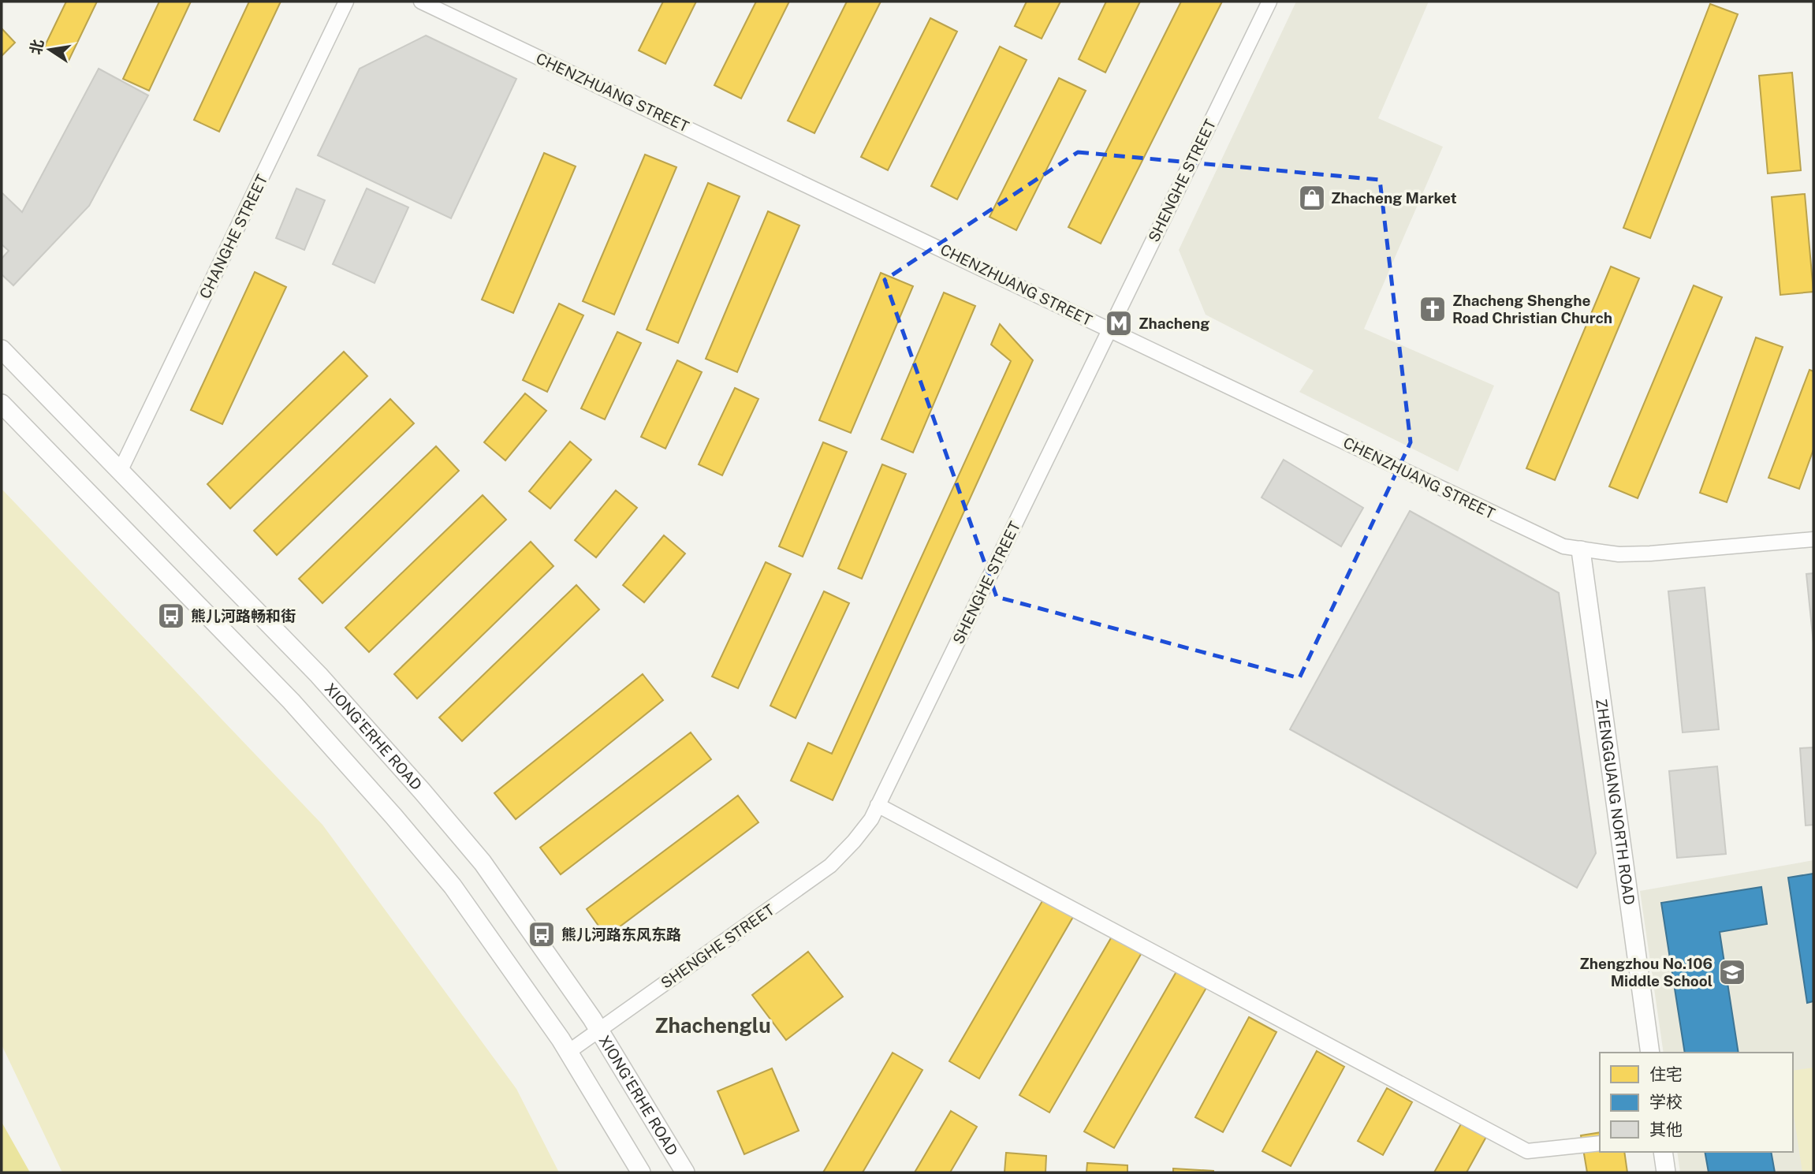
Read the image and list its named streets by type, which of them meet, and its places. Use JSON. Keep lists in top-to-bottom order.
{
  "streets": {
    "street": [
      "CHENZHUANG STREET",
      "SHENGHE STREET",
      "CHANGHE STREET",
      "XIONG'ERHE ROAD",
      "ZHENGGUANG NORTH ROAD"
    ]
  },
  "crossings": [
    ["CHENZHUANG STREET", "SHENGHE STREET"],
    ["CHENZHUANG STREET", "ZHENGGUANG NORTH ROAD"],
    ["SHENGHE STREET", "XIONG'ERHE ROAD"],
    ["CHANGHE STREET", "XIONG'ERHE ROAD"]
  ],
  "districts": ["Zhachenglu"],
  "places": {
    "shop": ["Zhacheng Market"],
    "church": ["Zhacheng Shenghe Road Christian Church"],
    "metro station": ["Zhacheng"],
    "bus stop": ["熊儿河路畅和街", "熊儿河路东风东路"],
    "school or university": ["Zhengzhou No.106 Middle School"]
  },
  "legend": ["住宅", "学校", "其他"],
  "north": "left"
}
